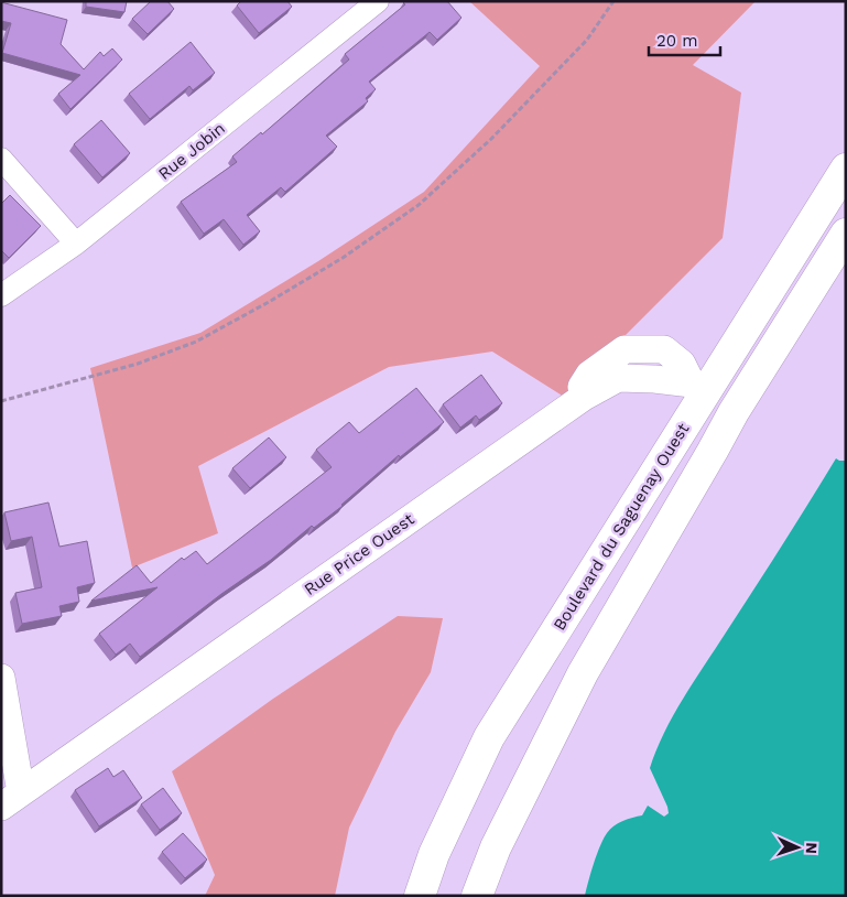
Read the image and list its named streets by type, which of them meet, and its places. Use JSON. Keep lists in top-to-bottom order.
{
  "streets": {
    "main road": ["Boulevard du Saguenay Ouest"],
    "street": ["Rue Jobin", "Rue Price Ouest"]
  },
  "crossings": [
    ["Boulevard du Saguenay Ouest", "Rue Price Ouest"]
  ],
  "scale_bar": "20 m",
  "north": "right"
}
